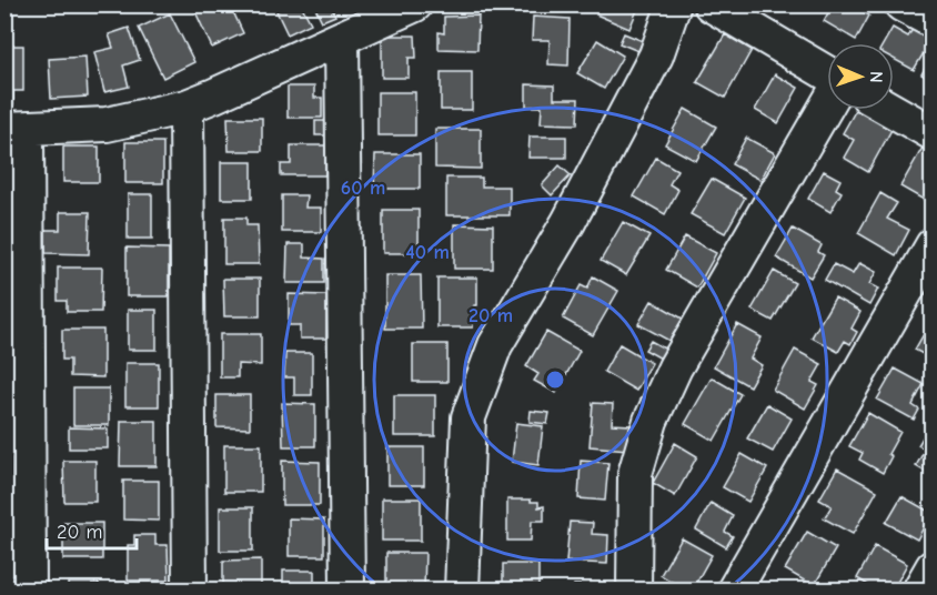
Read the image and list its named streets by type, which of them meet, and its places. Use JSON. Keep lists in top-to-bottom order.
{
  "scale_bar": "20 m",
  "north": "right",
  "rings": ["60 m", "40 m", "20 m"]
}
